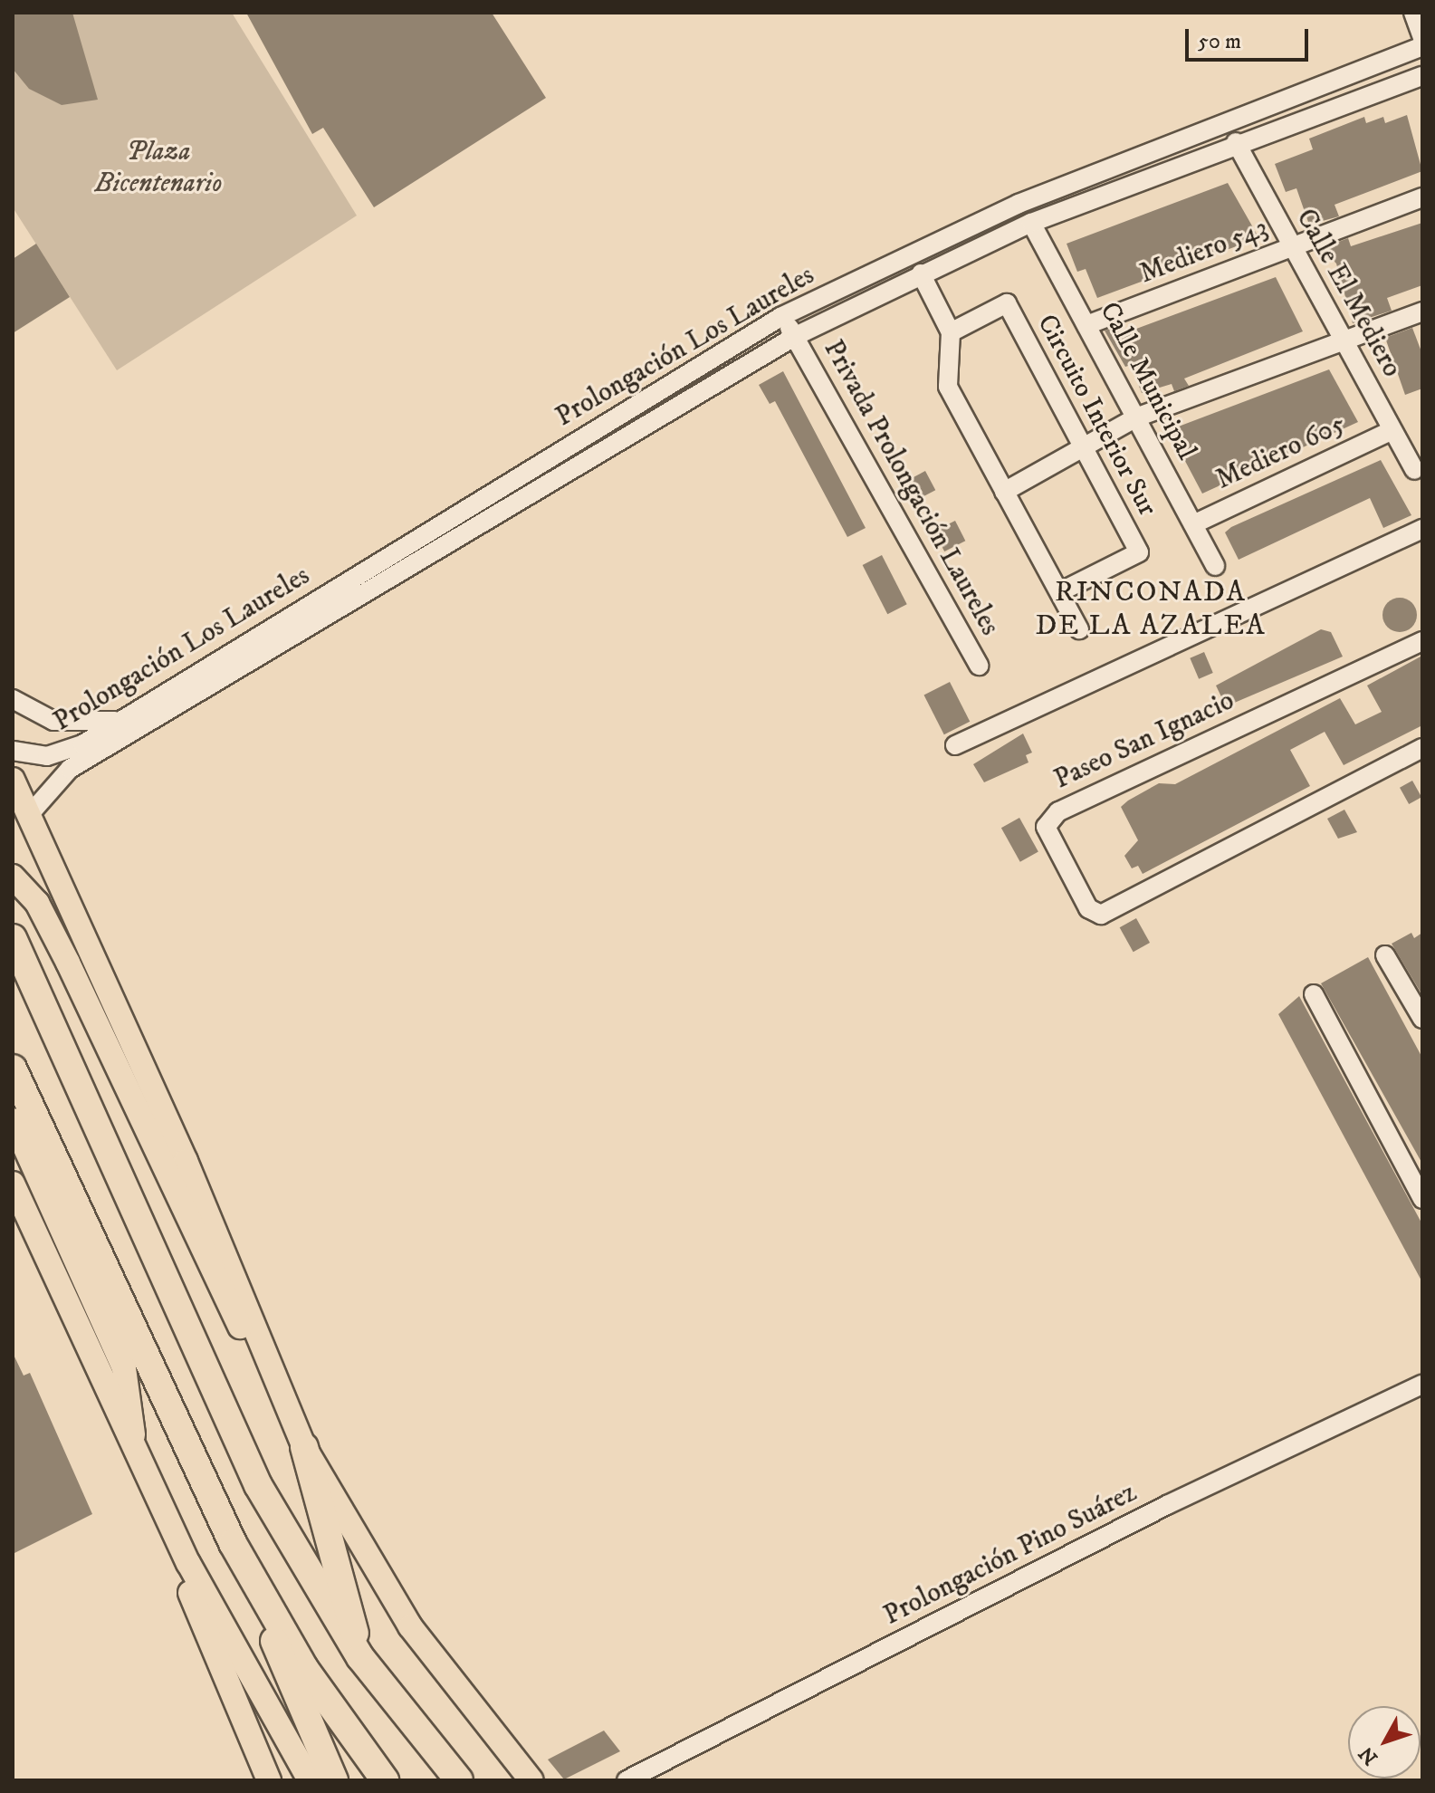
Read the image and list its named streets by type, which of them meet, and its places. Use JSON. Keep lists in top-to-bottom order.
{
  "streets": {
    "street": [
      "Mediero 543",
      "Calle El Mediero",
      "Prolongación Los Laureles",
      "Calle Municipal",
      "Circuito Interior Sur",
      "Mediero 605",
      "Privada Prolongación Laureles",
      "Paseo San Ignacio",
      "Prolongación Pino Suárez"
    ]
  },
  "crossings": [
    ["Mediero 543", "Calle El Mediero"],
    ["Mediero 543", "Calle Municipal"],
    ["Calle El Mediero", "Prolongación Los Laureles"],
    ["Calle El Mediero", "Mediero 605"],
    ["Prolongación Los Laureles", "Calle Municipal"],
    ["Prolongación Los Laureles", "Privada Prolongación Laureles"],
    ["Calle Municipal", "Mediero 605"]
  ],
  "districts": ["RINCONADA DE LA AZALEA"],
  "parks": ["Plaza Bicentenario"],
  "scale_bar": "50 m",
  "north": "bottom left"
}
